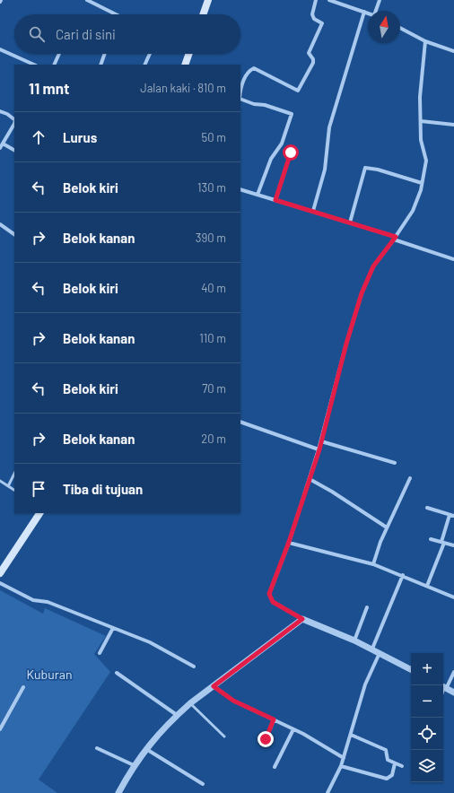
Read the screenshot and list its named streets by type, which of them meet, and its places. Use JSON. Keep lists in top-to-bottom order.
{
  "parks": ["Kuburan"],
  "north": "top",
  "page": {
    "search": "Cari di sini",
    "heading": ["11 mnt", "Jalan kaki · 810 m"],
    "list": [
      ["Lurus", "50 m"],
      ["Belok kiri", "130 m"],
      ["Belok kanan", "390 m"],
      ["Belok kiri", "40 m"],
      ["Belok kanan", "110 m"],
      ["Belok kiri", "70 m"],
      ["Belok kanan", "20 m"],
      "Tiba di tujuan"
    ],
    "map_buttons": ["+", "−"]
  }
}
